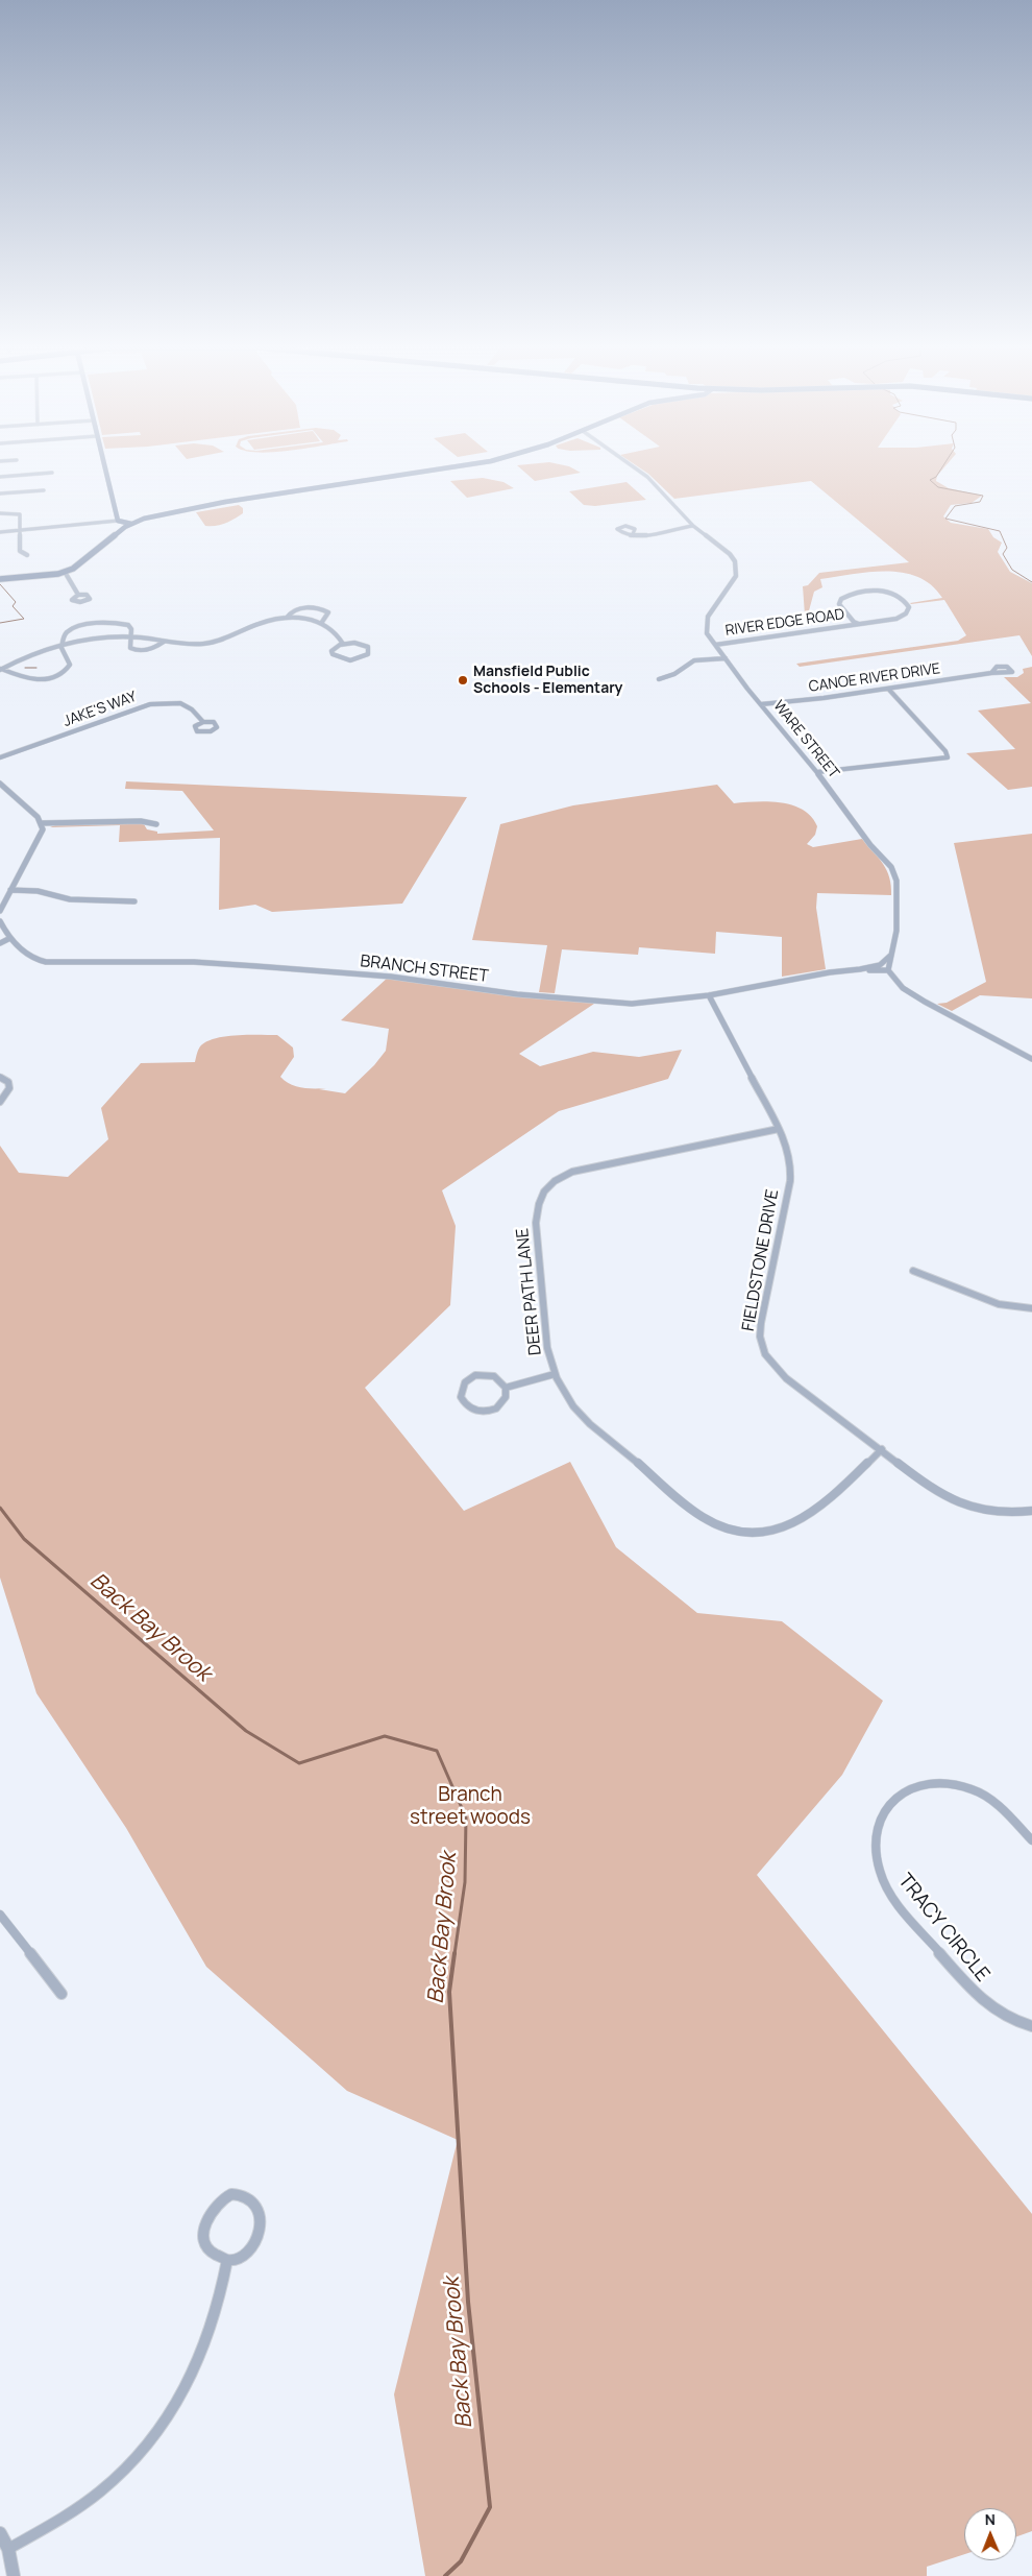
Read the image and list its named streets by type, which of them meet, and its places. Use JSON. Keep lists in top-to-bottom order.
{
  "streets": {
    "street": [
      "RIVER EDGE ROAD",
      "CANOE RIVER DRIVE",
      "JAKE'S WAY",
      "WARE STREET",
      "BRANCH STREET",
      "FIELDSTONE DRIVE",
      "DEER PATH LANE",
      "TRACY CIRCLE"
    ]
  },
  "crossings": [
    ["RIVER EDGE ROAD", "WARE STREET"],
    ["CANOE RIVER DRIVE", "WARE STREET"],
    ["WARE STREET", "BRANCH STREET"],
    ["BRANCH STREET", "FIELDSTONE DRIVE"],
    ["FIELDSTONE DRIVE", "DEER PATH LANE"]
  ],
  "water": ["Back Bay Brook"],
  "parks": ["Branch street woods"],
  "places": ["Mansfield Public Schools - Elementary"],
  "north": "top"
}
